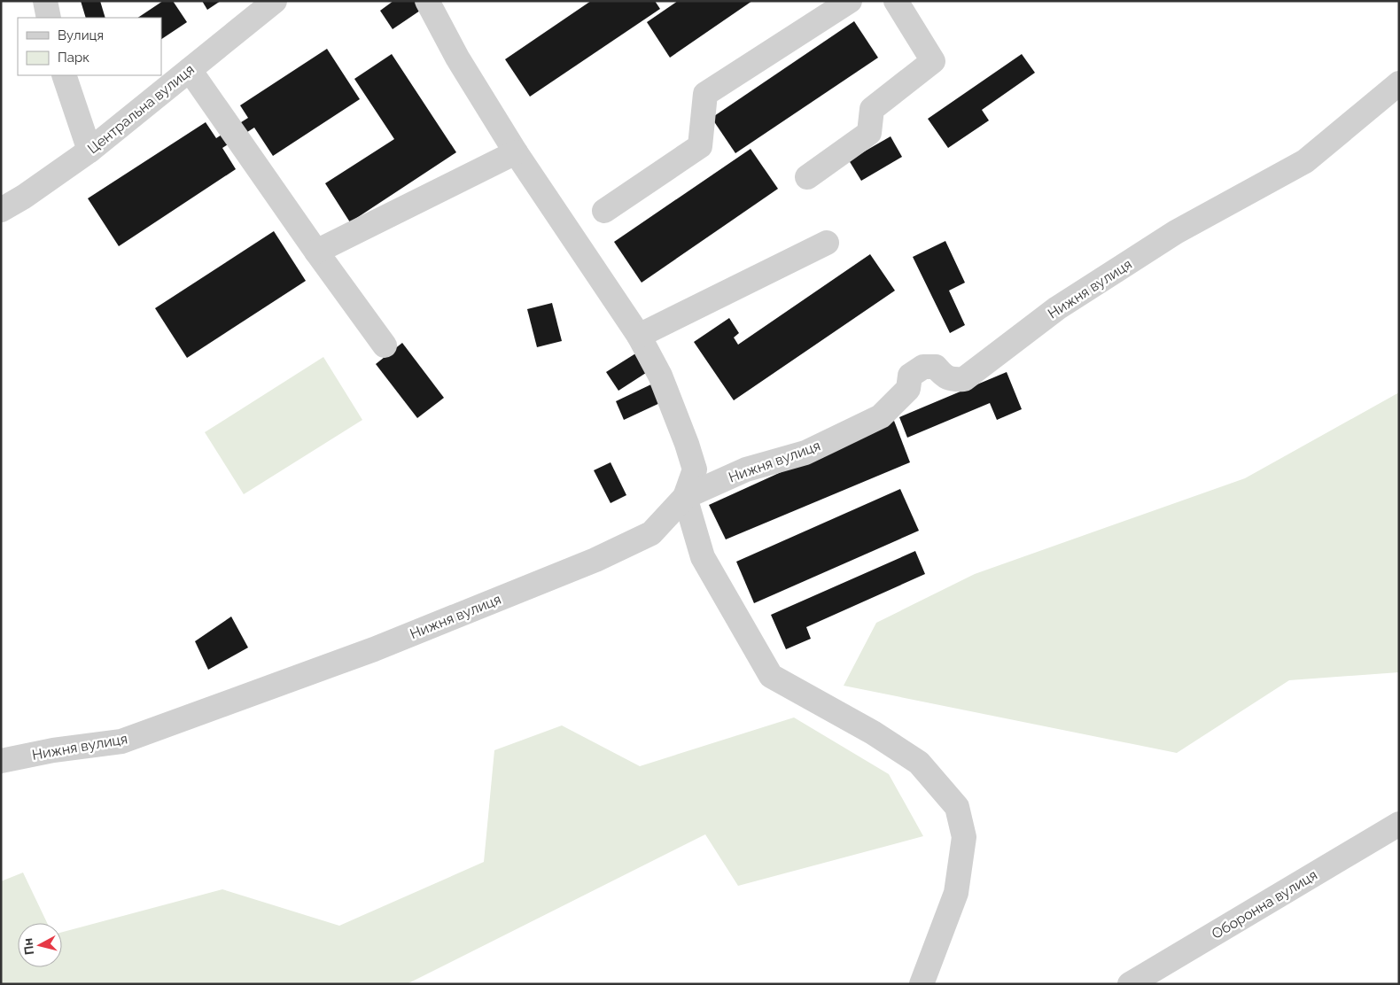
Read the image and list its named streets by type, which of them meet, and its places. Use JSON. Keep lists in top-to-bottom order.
{
  "streets": {
    "street": ["Центральна вулиця", "Нижня вулиця", "Оборонна вулиця"]
  },
  "legend": ["Вулиця", "Парк"],
  "north": "left"
}
